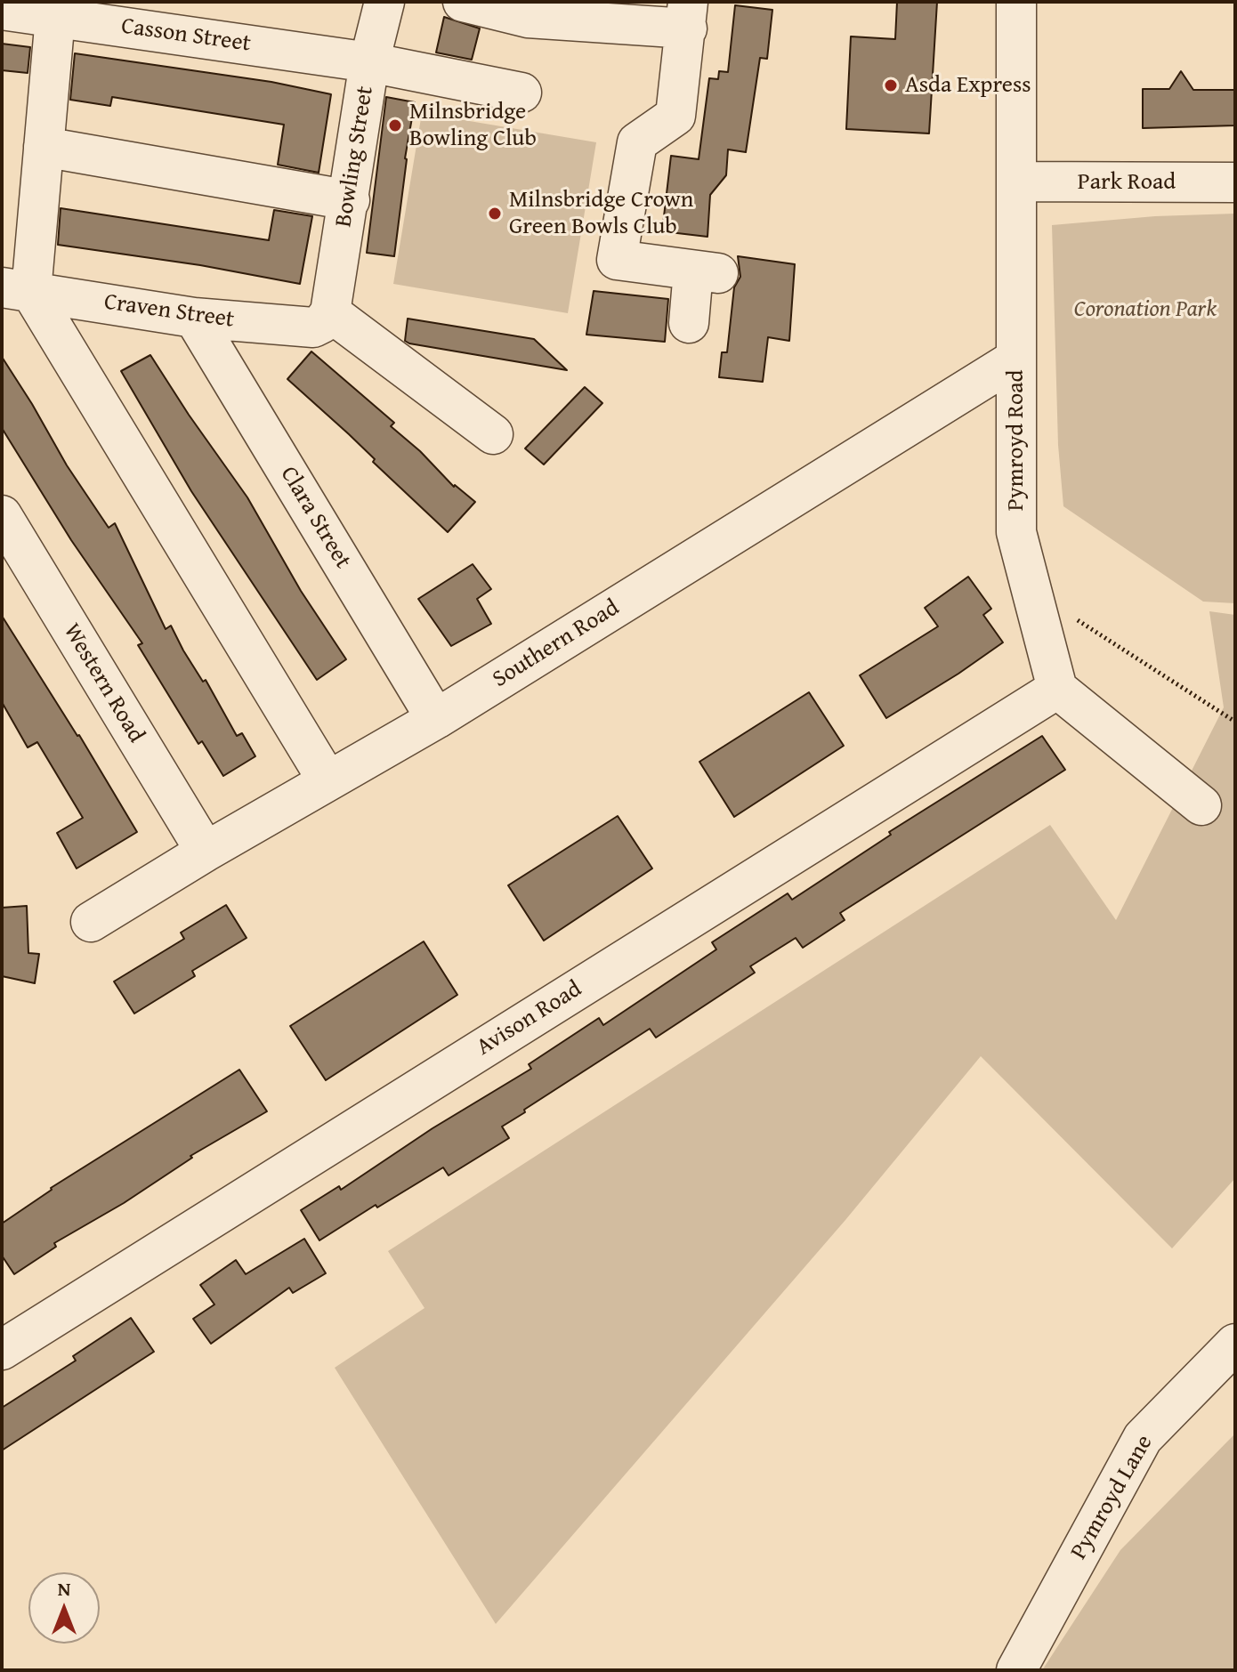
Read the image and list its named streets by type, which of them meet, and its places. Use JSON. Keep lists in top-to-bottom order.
{
  "streets": {
    "street": [
      "Casson Street",
      "Bowling Street",
      "Park Road",
      "Craven Street",
      "Pymroyd Road",
      "Clara Street",
      "Southern Road",
      "Western Road",
      "Avison Road",
      "Pymroyd Lane"
    ]
  },
  "crossings": [
    ["Casson Street", "Bowling Street"],
    ["Bowling Street", "Craven Street"],
    ["Park Road", "Pymroyd Road"],
    ["Craven Street", "Clara Street"],
    ["Pymroyd Road", "Southern Road"],
    ["Pymroyd Road", "Avison Road"],
    ["Clara Street", "Southern Road"],
    ["Southern Road", "Western Road"]
  ],
  "parks": ["Coronation Park"],
  "places": ["Asda Express", "Milnsbridge Bowling Club", "Milnsbridge Crown Green Bowls Club"],
  "north": "top"
}
